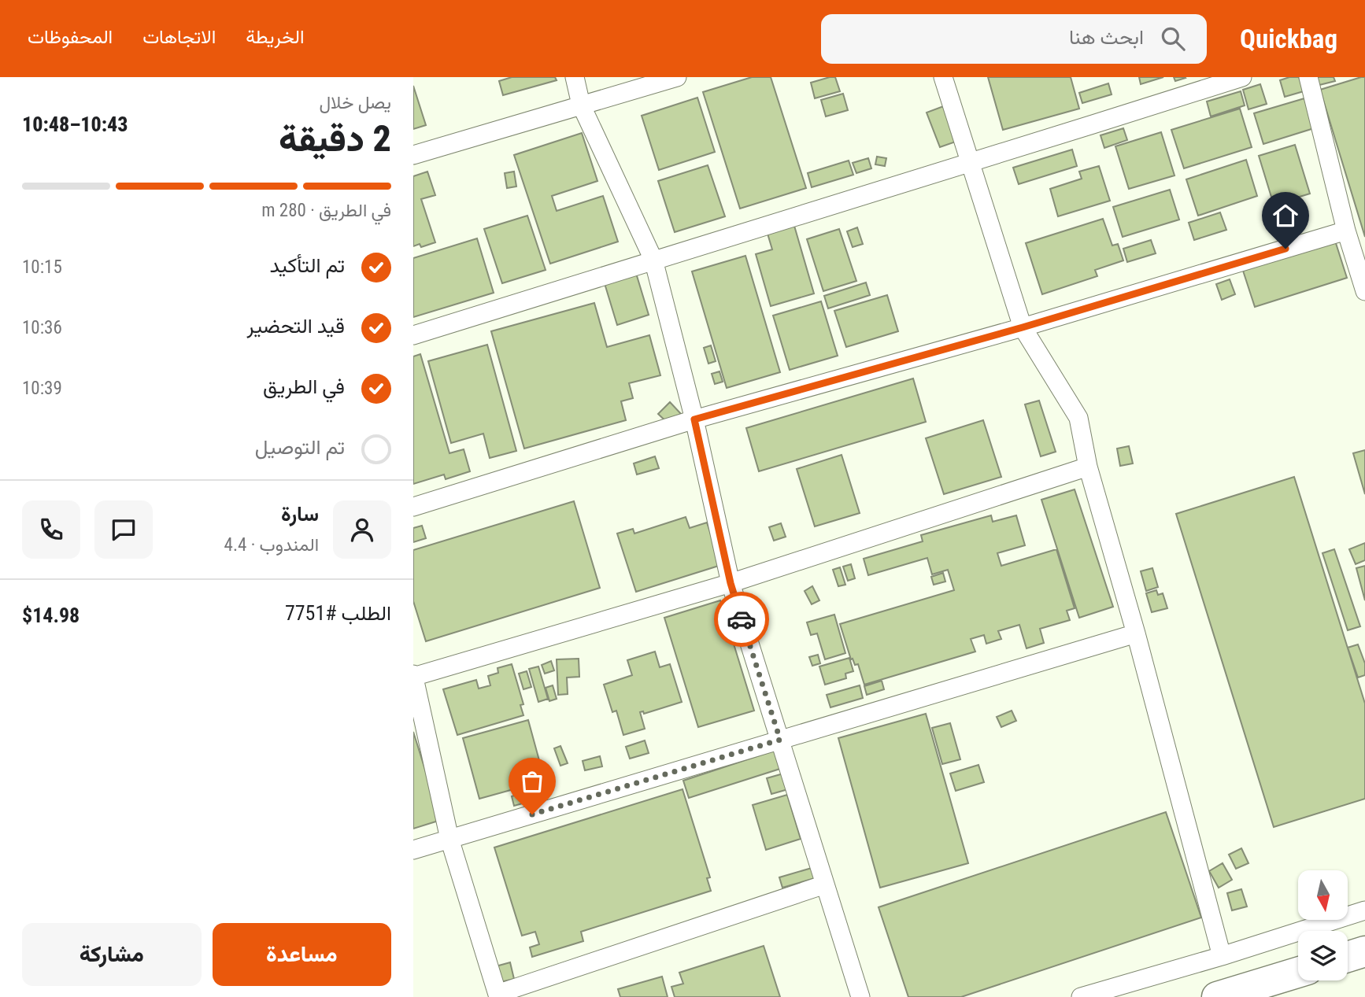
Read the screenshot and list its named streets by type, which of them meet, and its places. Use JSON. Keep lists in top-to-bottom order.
{
  "north": "bottom",
  "page": {
    "header": "Quickbag",
    "search": "ابحث هنا",
    "nav": ["الخريطة", "الاتجاهات", "المحفوظات"],
    "heading": ["2 دقيقة", "يصل خلال", "10:43–10:48"],
    "panel": [
      "سارة",
      "المندوب · 4.4",
      "الطلب #7751",
      "$14.98"
    ],
    "bar": "في الطريق · 280 m",
    "list": [
      ["تم التأكيد", "10:15"],
      ["قيد التحضير", "10:36"],
      ["في الطريق", "10:39"],
      "تم التوصيل"
    ],
    "buttons": ["مساعدة", "مشاركة"]
  }
}
